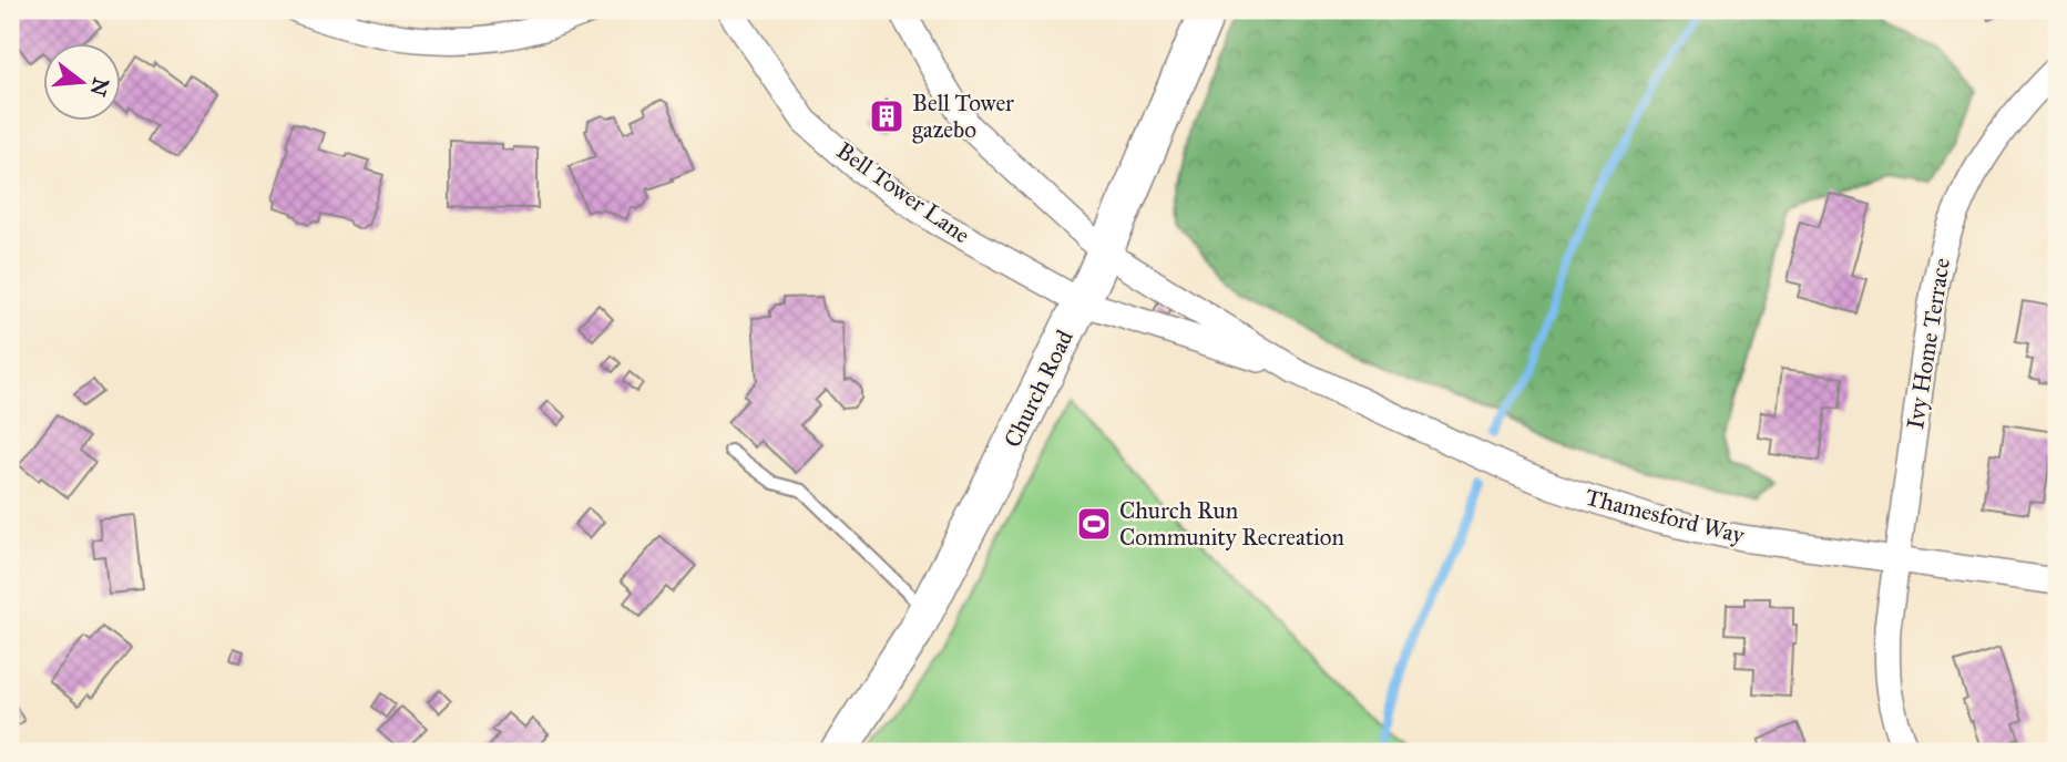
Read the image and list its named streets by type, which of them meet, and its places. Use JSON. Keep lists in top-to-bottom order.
{
  "streets": {
    "main road": ["Church Road"],
    "street": ["Bell Tower Lane", "Ivy Home Terrace", "Thamesford Way"]
  },
  "crossings": [
    ["Bell Tower Lane", "Church Road"],
    ["Bell Tower Lane", "Thamesford Way"],
    ["Ivy Home Terrace", "Thamesford Way"],
    ["Church Road", "Thamesford Way"]
  ],
  "places": {
    "building": ["Bell Tower gazebo"],
    "sports": ["Church Run Community Recreation"]
  },
  "north": "right"
}
